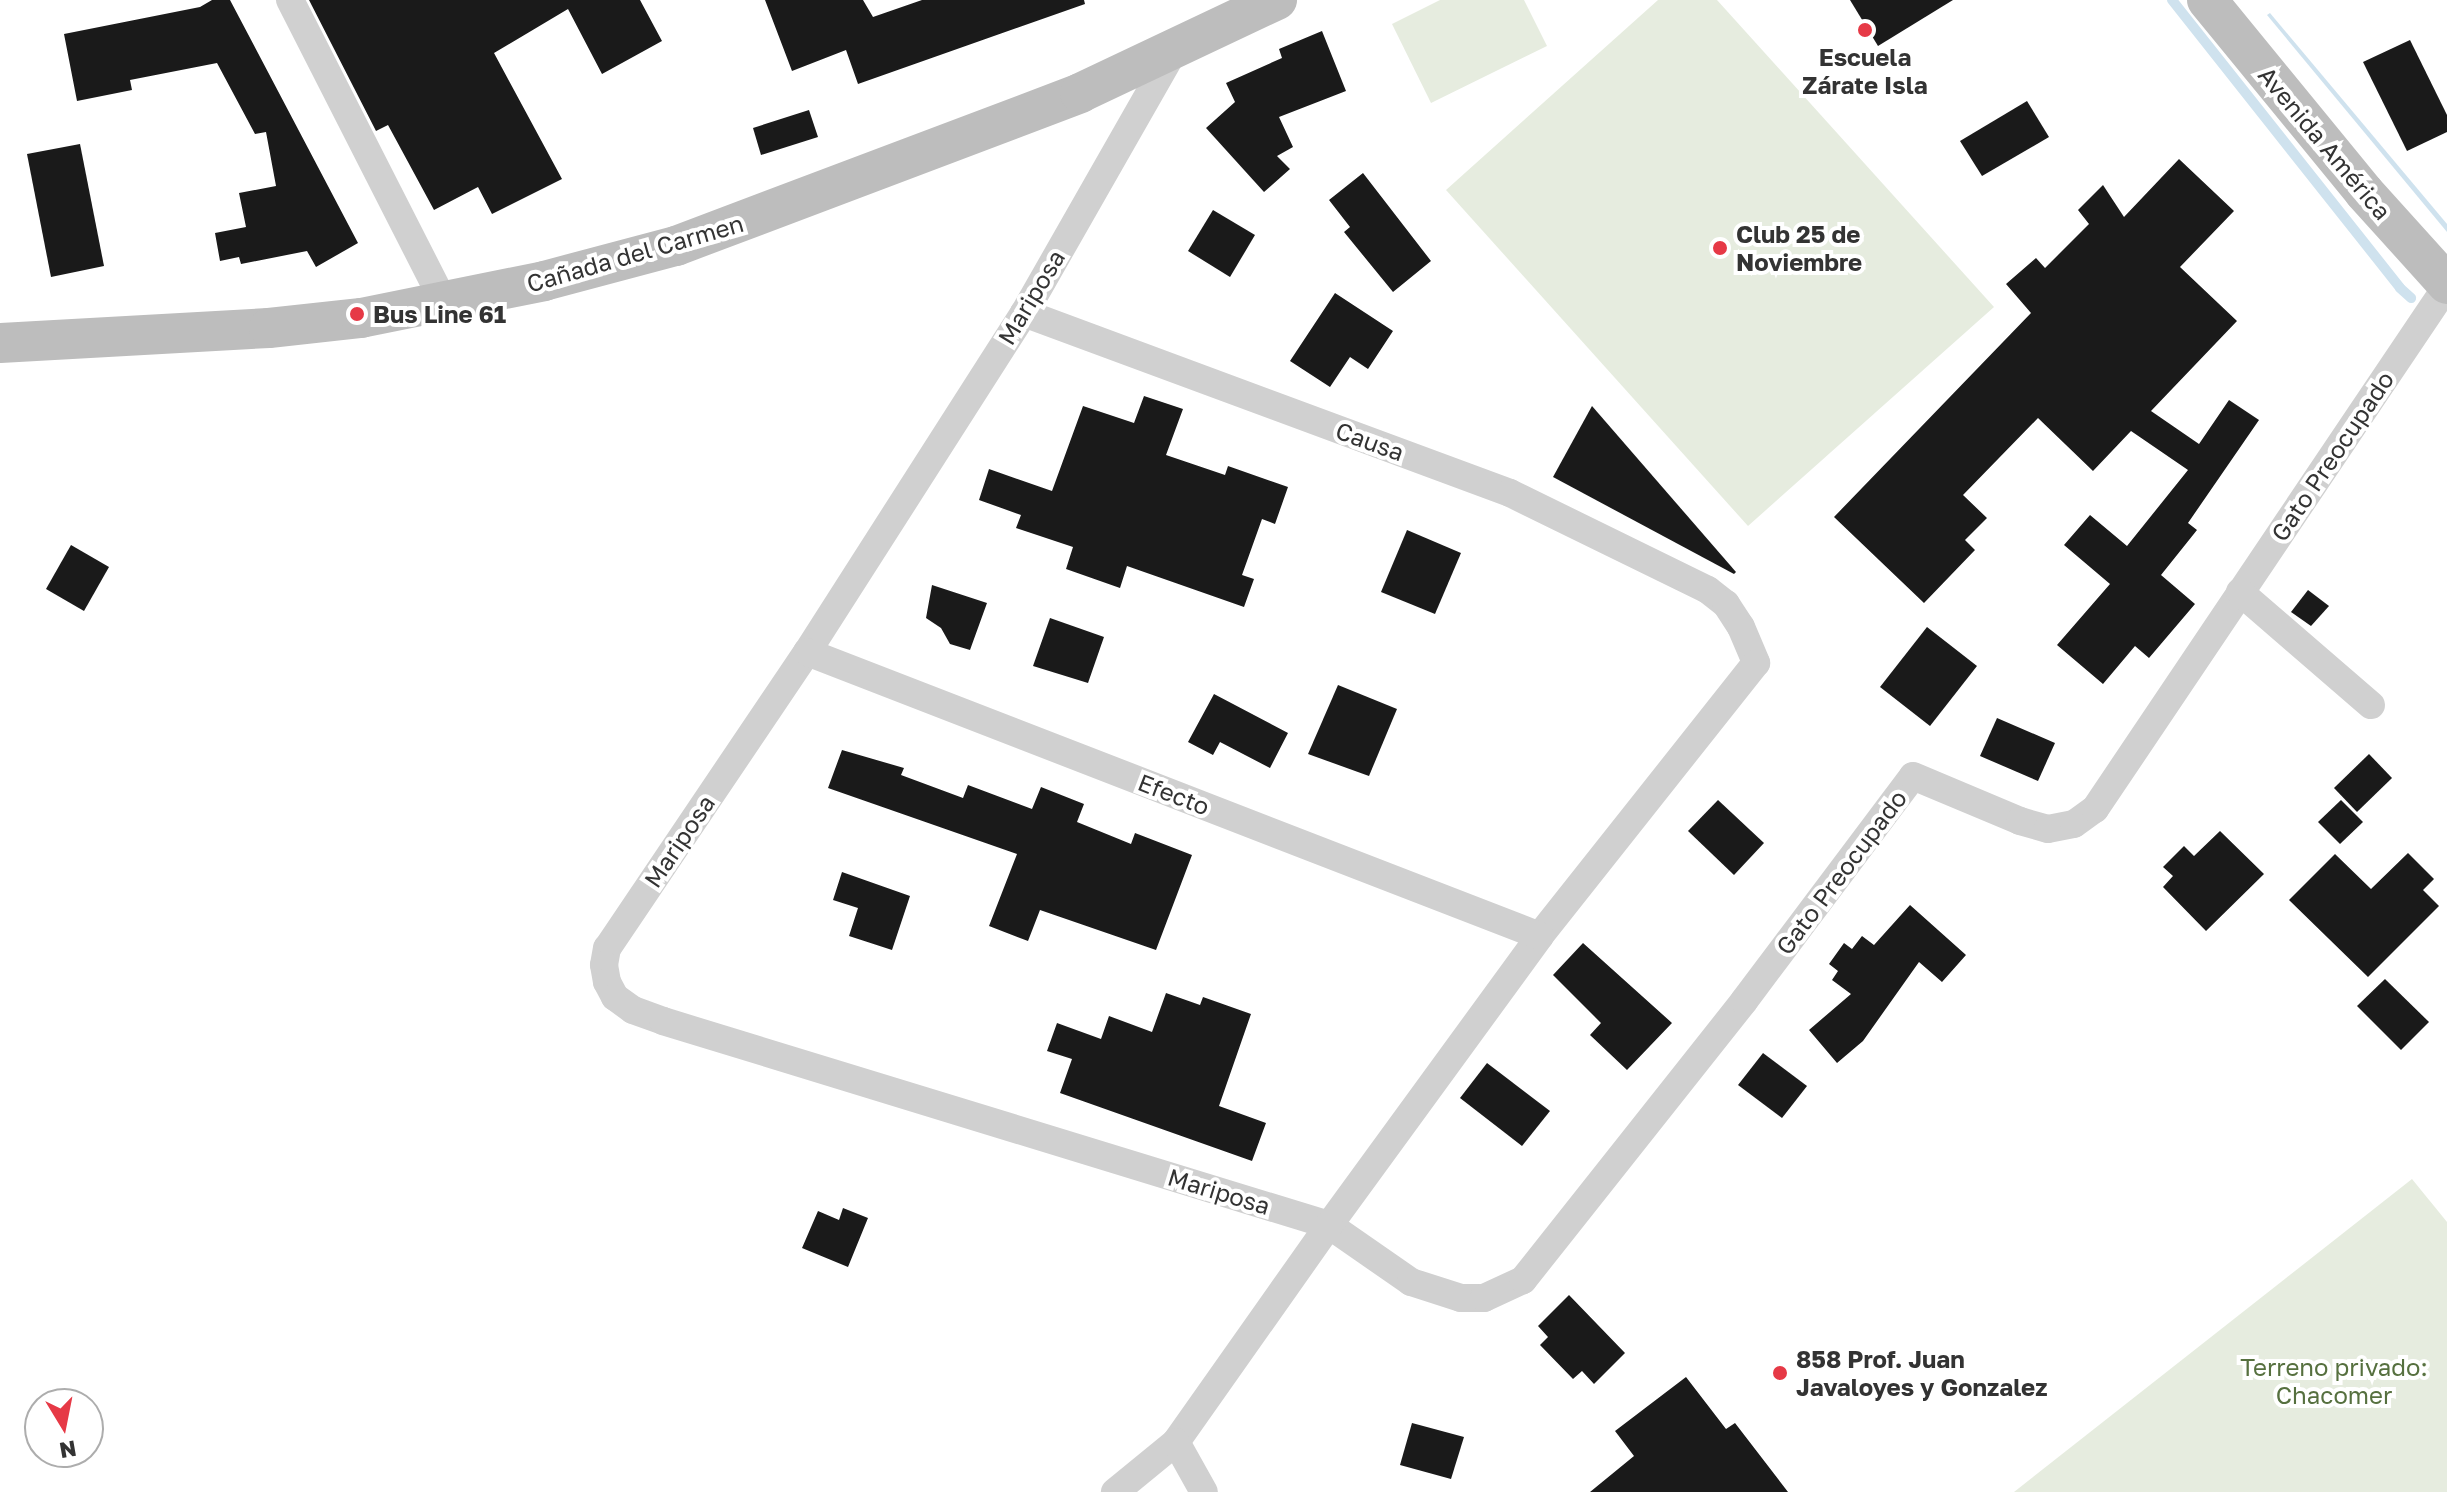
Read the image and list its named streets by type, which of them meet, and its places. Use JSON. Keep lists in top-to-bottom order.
{
  "streets": {
    "street": [
      "Avenida América",
      "Cañada del Carmen",
      "Mariposa",
      "Causa",
      "Gato Preocupado",
      "Efecto"
    ]
  },
  "crossings": [
    ["Avenida América", "Gato Preocupado"],
    ["Cañada del Carmen", "Mariposa"],
    ["Mariposa", "Causa"],
    ["Mariposa", "Gato Preocupado"],
    ["Mariposa", "Efecto"],
    ["Causa", "Efecto"]
  ],
  "parks": ["Terreno privado: Chacomer"],
  "places": [
    "Escuela Zárate Isla",
    "Club 25 de Noviembre",
    "Bus Line 61",
    "858 Prof. Juan Javaloyes y Gonzalez"
  ],
  "north": "bottom"
}
